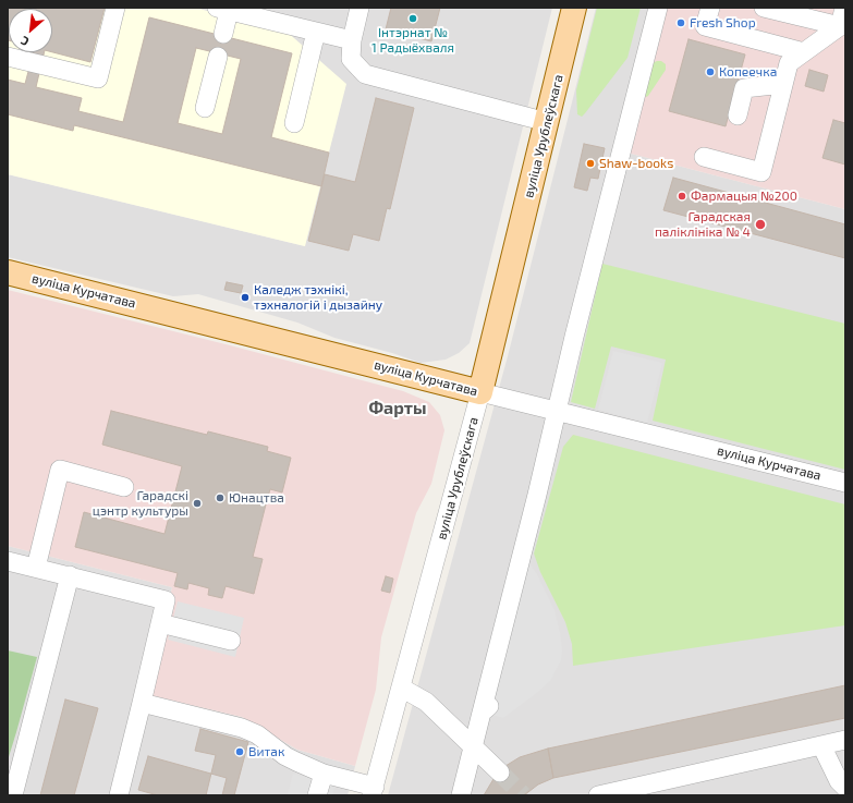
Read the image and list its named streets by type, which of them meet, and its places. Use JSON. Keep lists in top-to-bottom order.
{
  "streets": {
    "main road": ["вуліца Урублеўскага", "вуліца Курчатава"]
  },
  "crossings": [
    ["вуліца Урублеўскага", "вуліца Курчатава"]
  ],
  "districts": ["Фарты"],
  "places": [
    "Інтэрнат № 1 Радыёхваля",
    "Fresh Shop",
    "Копеечка",
    "Shaw-books",
    "Фармацыя №200",
    "Гарадская паліклініка № 4",
    "Каледж тэхнікі, тэхналогій і дызайну",
    "Юнацтва",
    "Гарадскі цэнтр культуры",
    "Витак"
  ],
  "north": "bottom left"
}
